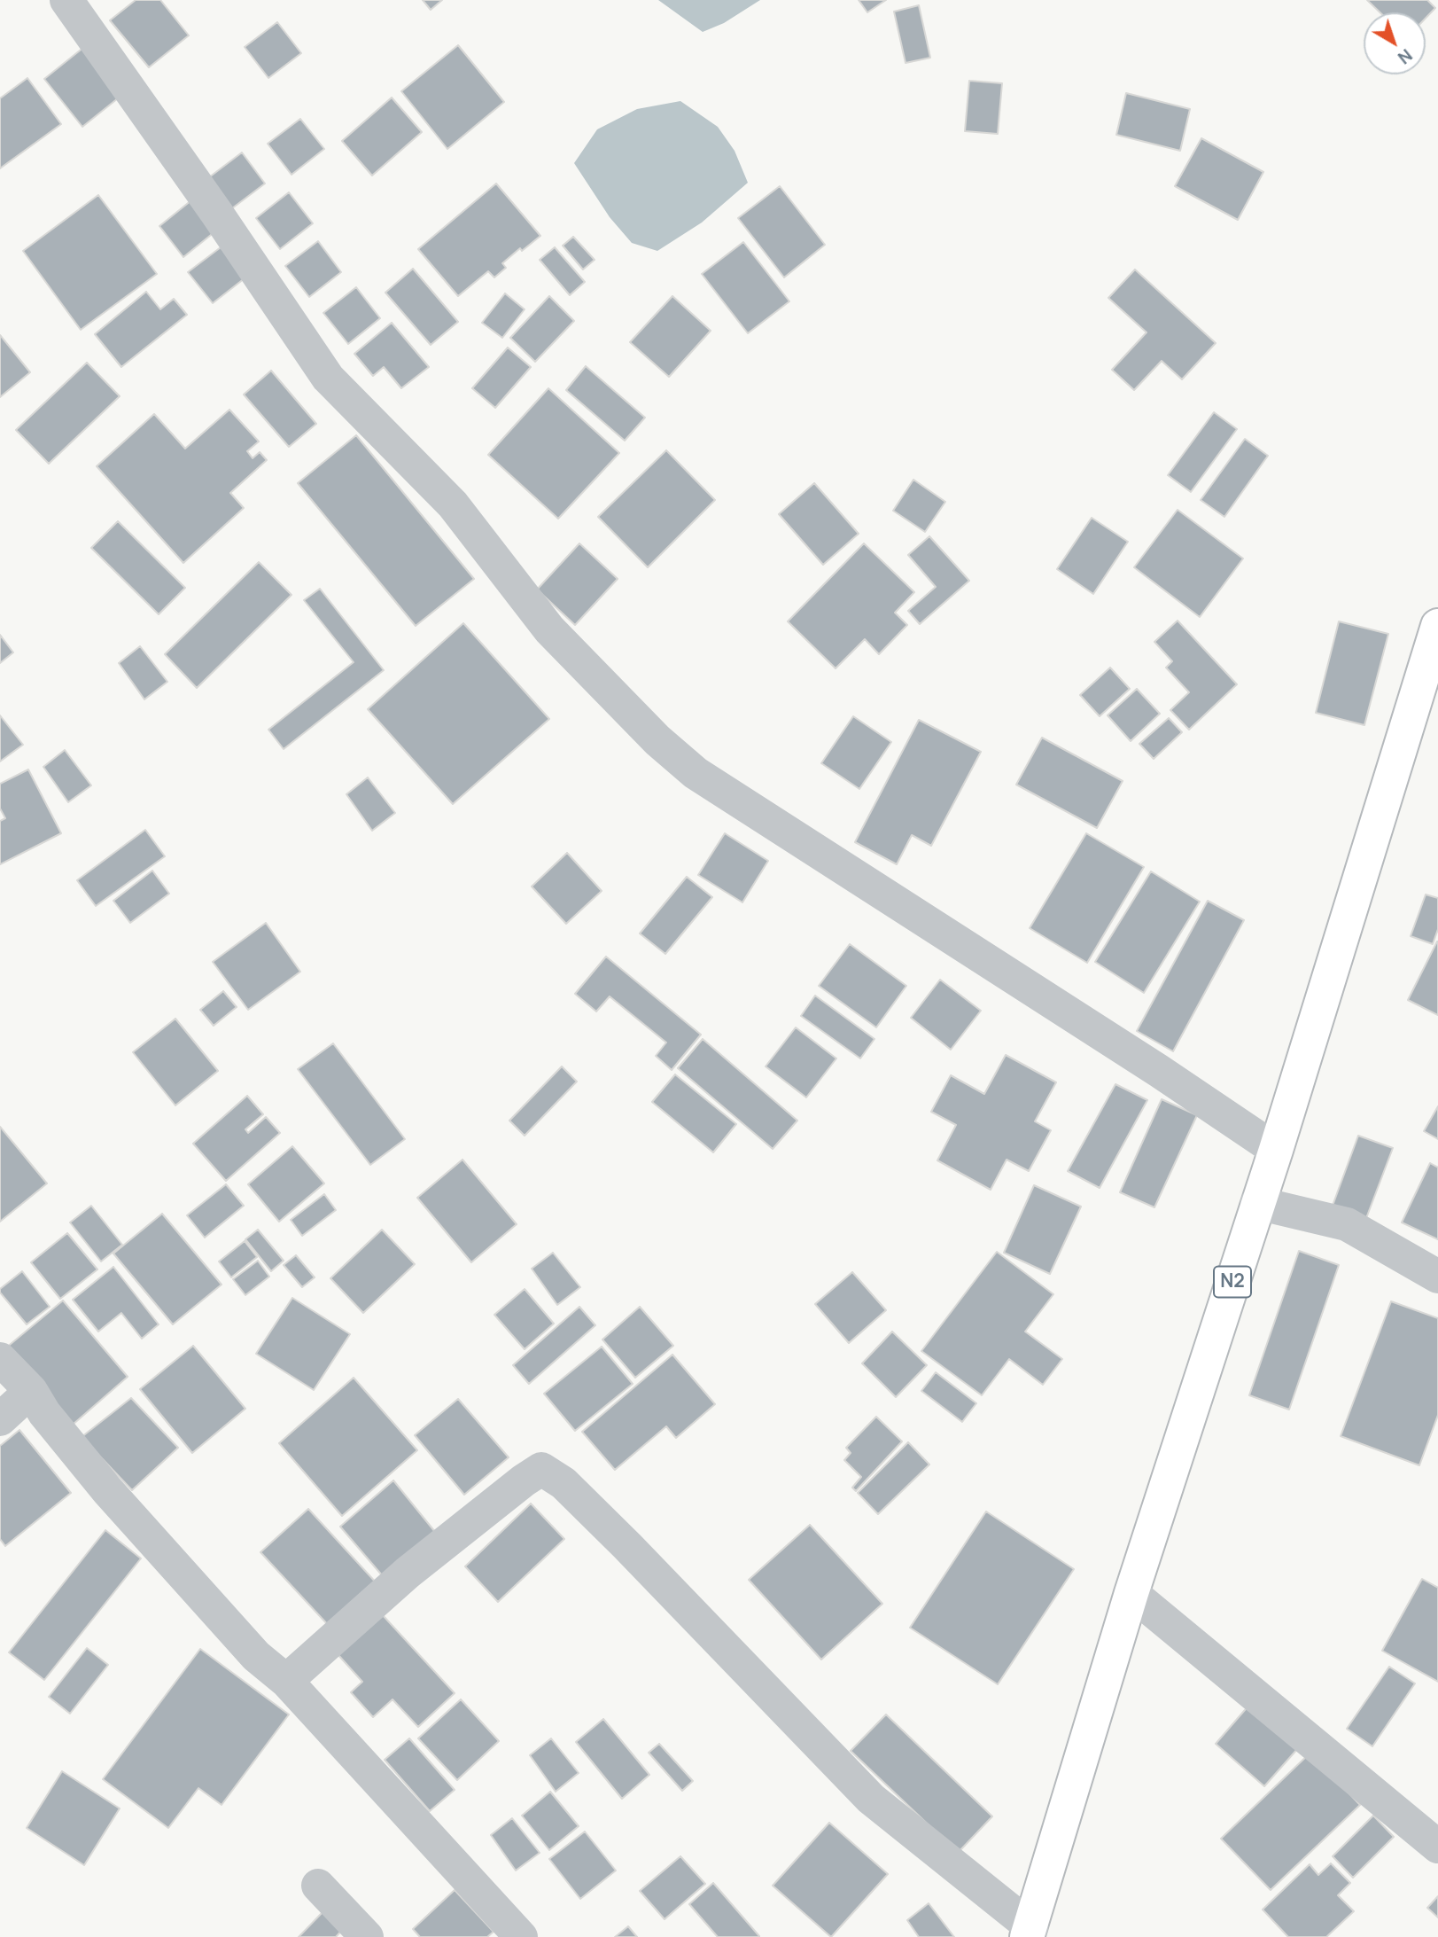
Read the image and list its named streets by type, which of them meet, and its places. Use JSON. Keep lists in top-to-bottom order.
{
  "streets": {
    "highway": ["N2"]
  },
  "north": "bottom right"
}
